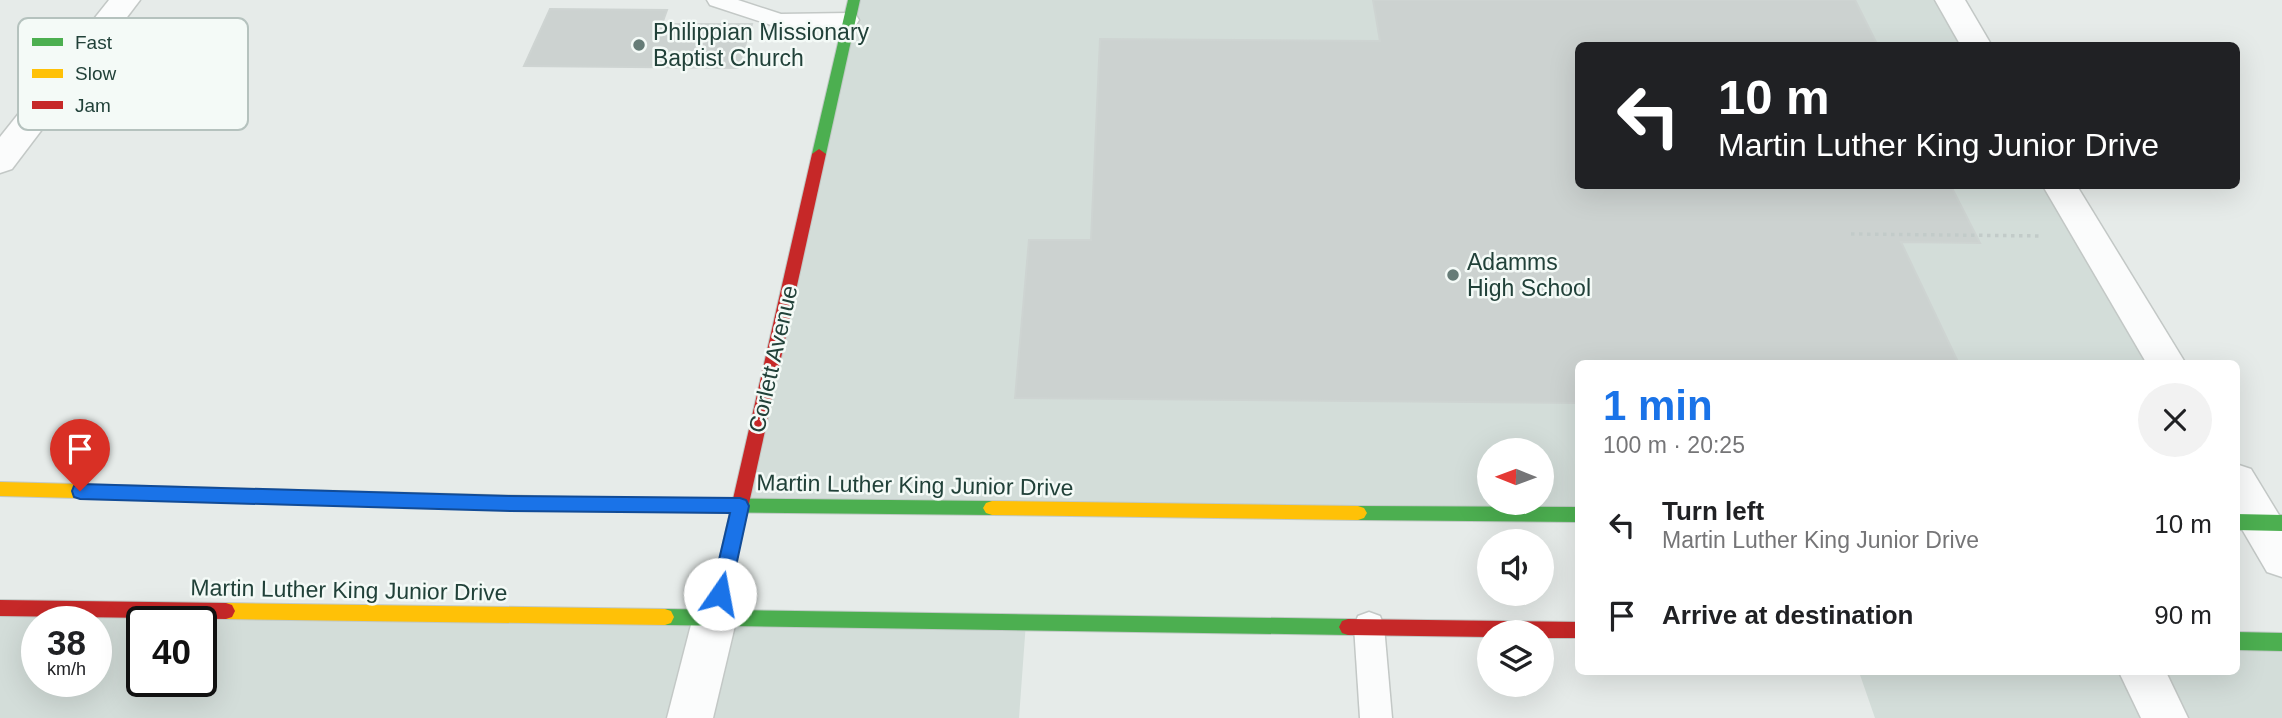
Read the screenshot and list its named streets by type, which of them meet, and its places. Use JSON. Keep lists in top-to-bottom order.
{
  "streets": {
    "main road": ["Corlett Avenue", "Martin Luther King Junior Drive"]
  },
  "crossings": [
    ["Corlett Avenue", "Martin Luther King Junior Drive"]
  ],
  "places": ["Philippian Missionary Baptist Church", "Adamms High School"],
  "legend": ["Fast", "Slow", "Jam"],
  "north": "left",
  "page": {
    "turn": ["10 m", "Martin Luther King Junior Drive"],
    "heading": ["1 min", "100 m · 20:25"],
    "list": [
      {
        "name": "Turn left",
        "note": "Martin Luther King Junior Drive",
        "value": "10 m"
      },
      {
        "name": "Arrive at destination",
        "value": "90 m"
      }
    ],
    "speed": "38 km/h",
    "limit": "40"
  }
}
